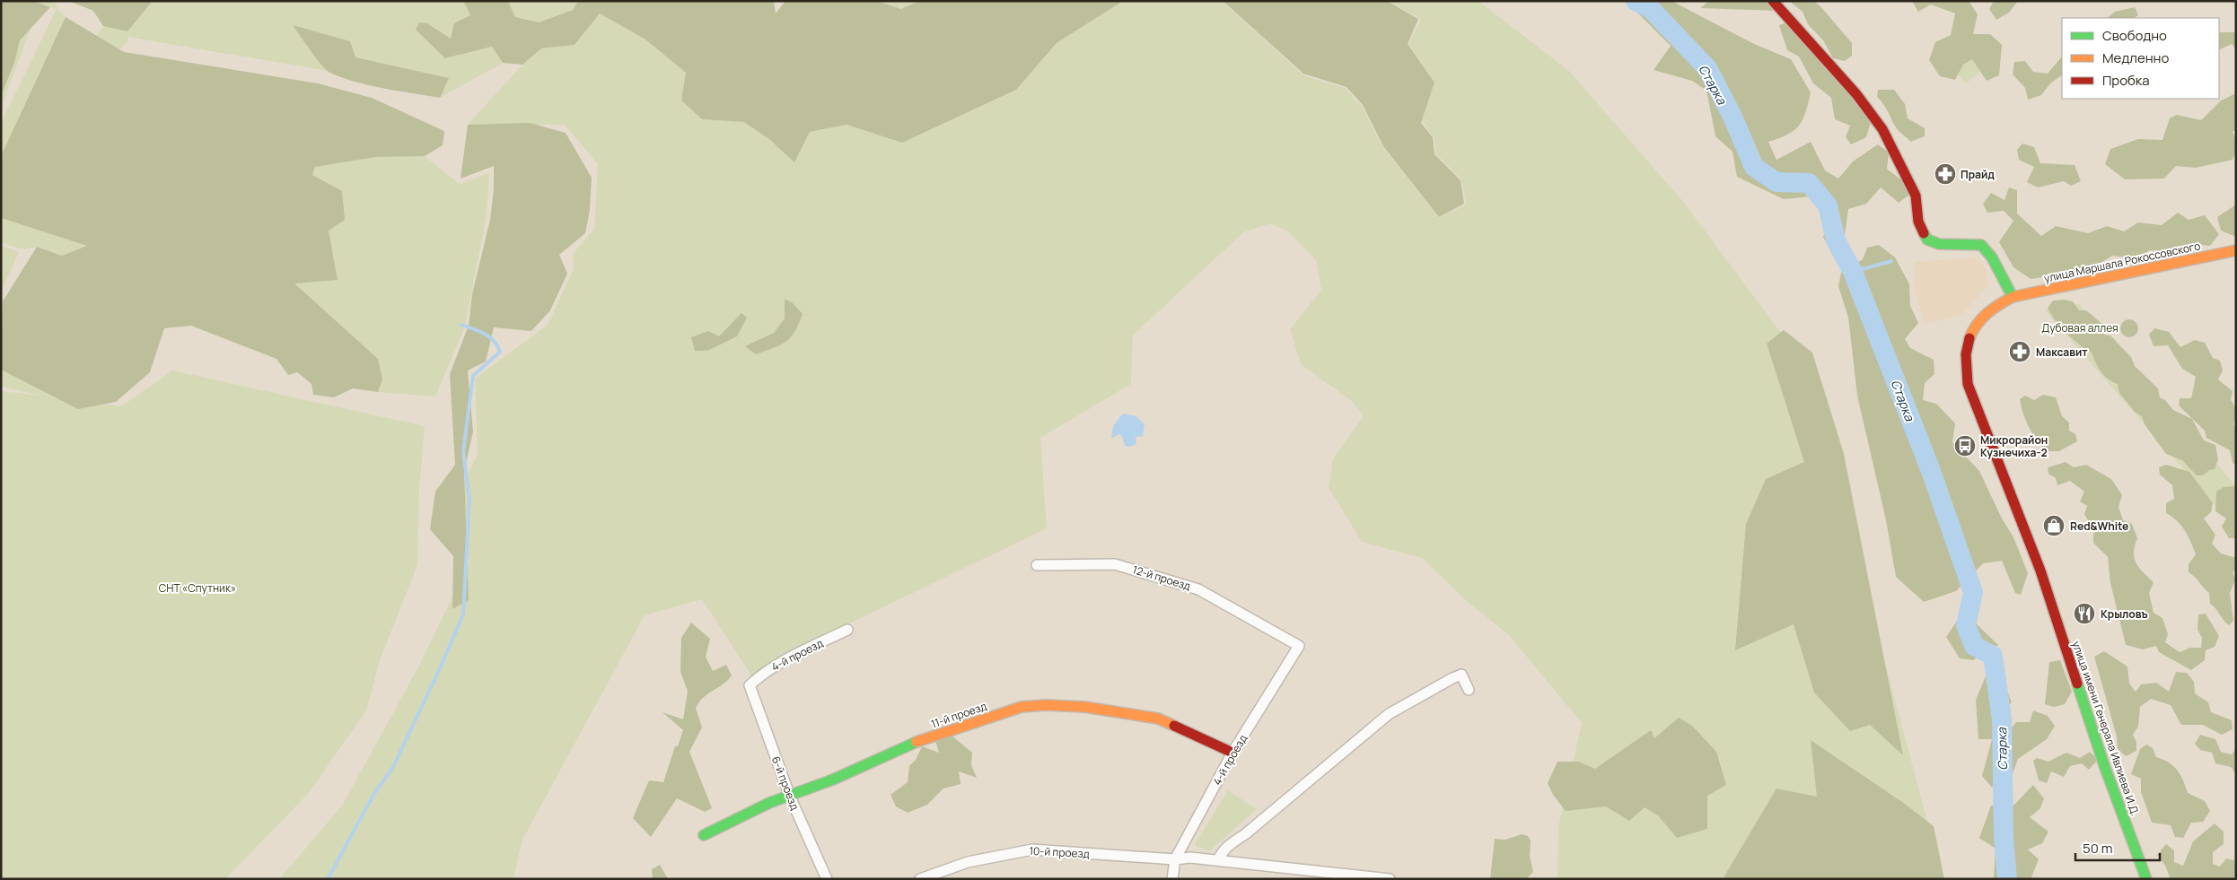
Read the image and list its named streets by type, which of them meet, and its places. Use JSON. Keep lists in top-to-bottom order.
{
  "streets": {
    "street": [
      "улица Маршала Рокоссовского",
      "12-й проезд",
      "4-й проезд",
      "11-й проезд",
      "улица имени Генерала Ивлиева И.Д.",
      "6-й проезд",
      "10-й проезд"
    ]
  },
  "crossings": [
    ["улица Маршала Рокоссовского", "улица имени Генерала Ивлиева И.Д."],
    ["12-й проезд", "4-й проезд"],
    ["4-й проезд", "11-й проезд"],
    ["4-й проезд", "6-й проезд"],
    ["4-й проезд", "10-й проезд"],
    ["11-й проезд", "6-й проезд"]
  ],
  "water": ["Старка"],
  "parks": ["Дубовая аллея", "СНТ «Спутник»"],
  "places": {
    "pharmacy": ["Прайд", "Максавит"],
    "bus stop": ["Микрорайон Кузнечиха-2"],
    "shop": ["Red&White"],
    "restaurant": ["Крыловъ"]
  },
  "legend": ["Свободно", "Медленно", "Пробка"],
  "scale_bar": "50 m"
}
